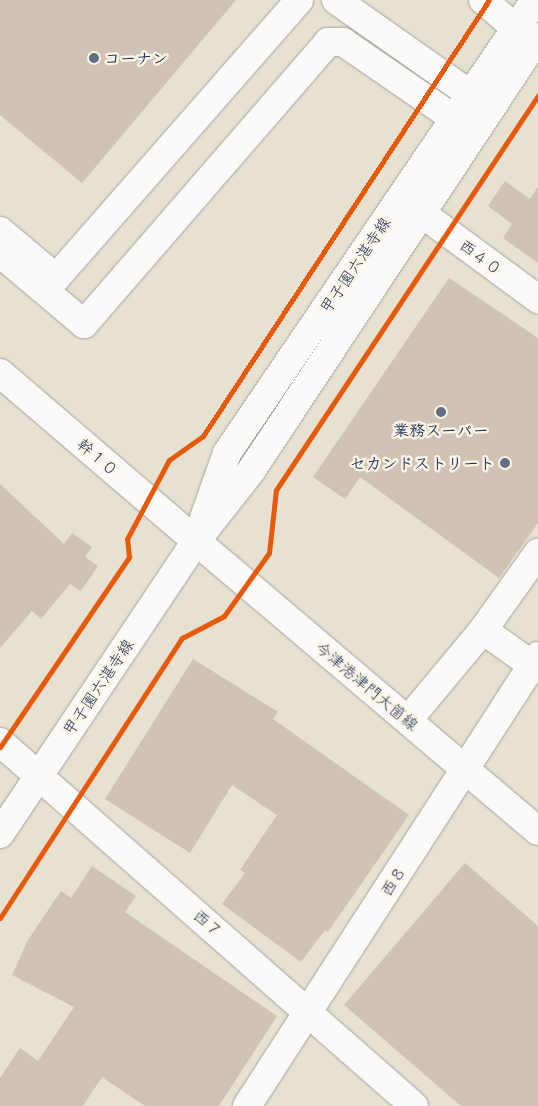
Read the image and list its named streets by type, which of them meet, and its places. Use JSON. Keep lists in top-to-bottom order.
{
  "streets": {
    "main road": [
      "西４０",
      "甲子園六湛寺線",
      "幹１０",
      "今津港津門大箇線",
      "西８",
      "西７"
    ]
  },
  "crossings": [
    ["西４０", "甲子園六湛寺線"],
    ["甲子園六湛寺線", "幹１０"],
    ["甲子園六湛寺線", "今津港津門大箇線"],
    ["甲子園六湛寺線", "西７"],
    ["幹１０", "今津港津門大箇線"],
    ["今津港津門大箇線", "西８"],
    ["西８", "西７"]
  ],
  "places": ["コーナン", "業務スーパー", "セカンドストリート"]
}
